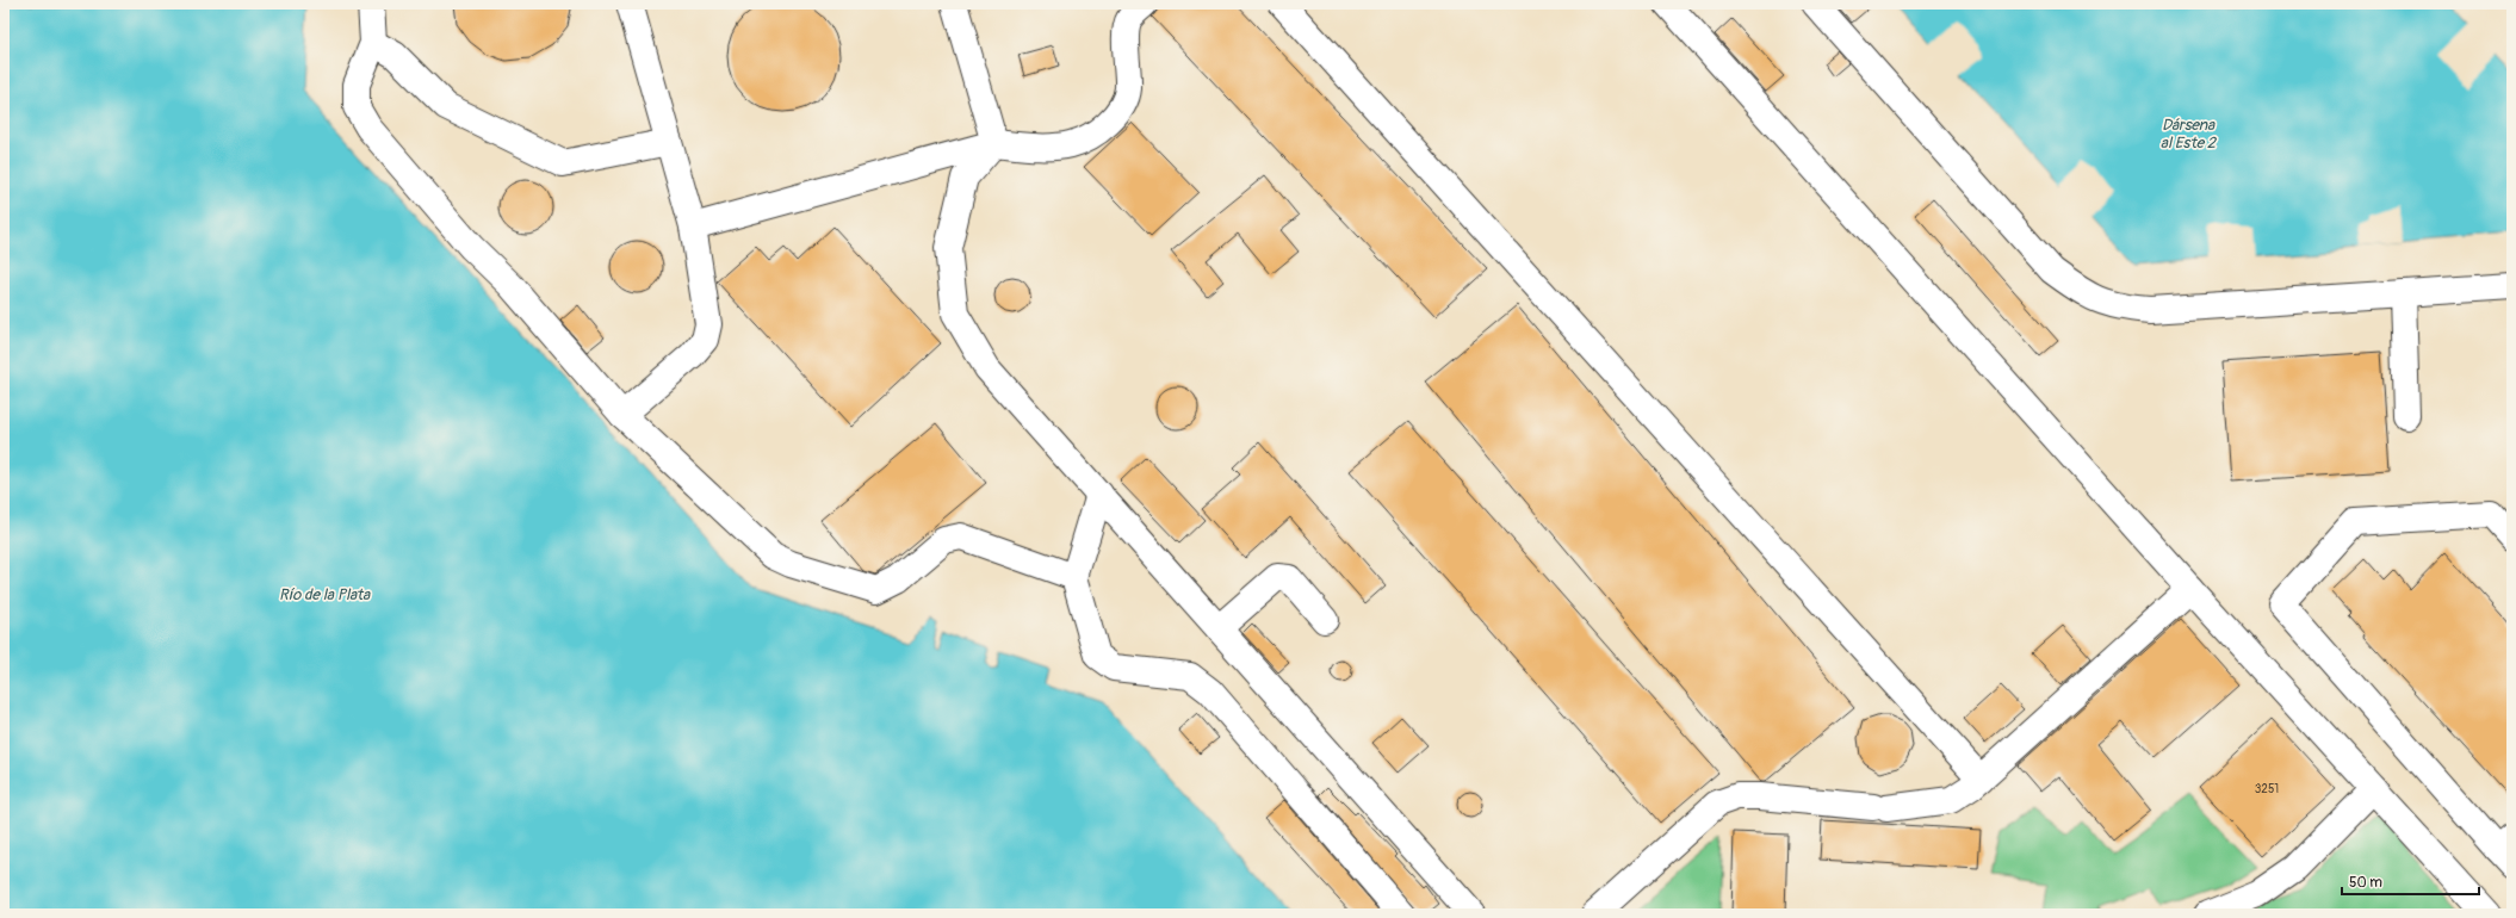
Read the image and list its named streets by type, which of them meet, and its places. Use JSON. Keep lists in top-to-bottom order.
{
  "water": ["Dársena al Este 2", "Río de la Plata"],
  "house_numbers": ["3251"],
  "scale_bar": "50 m"
}
